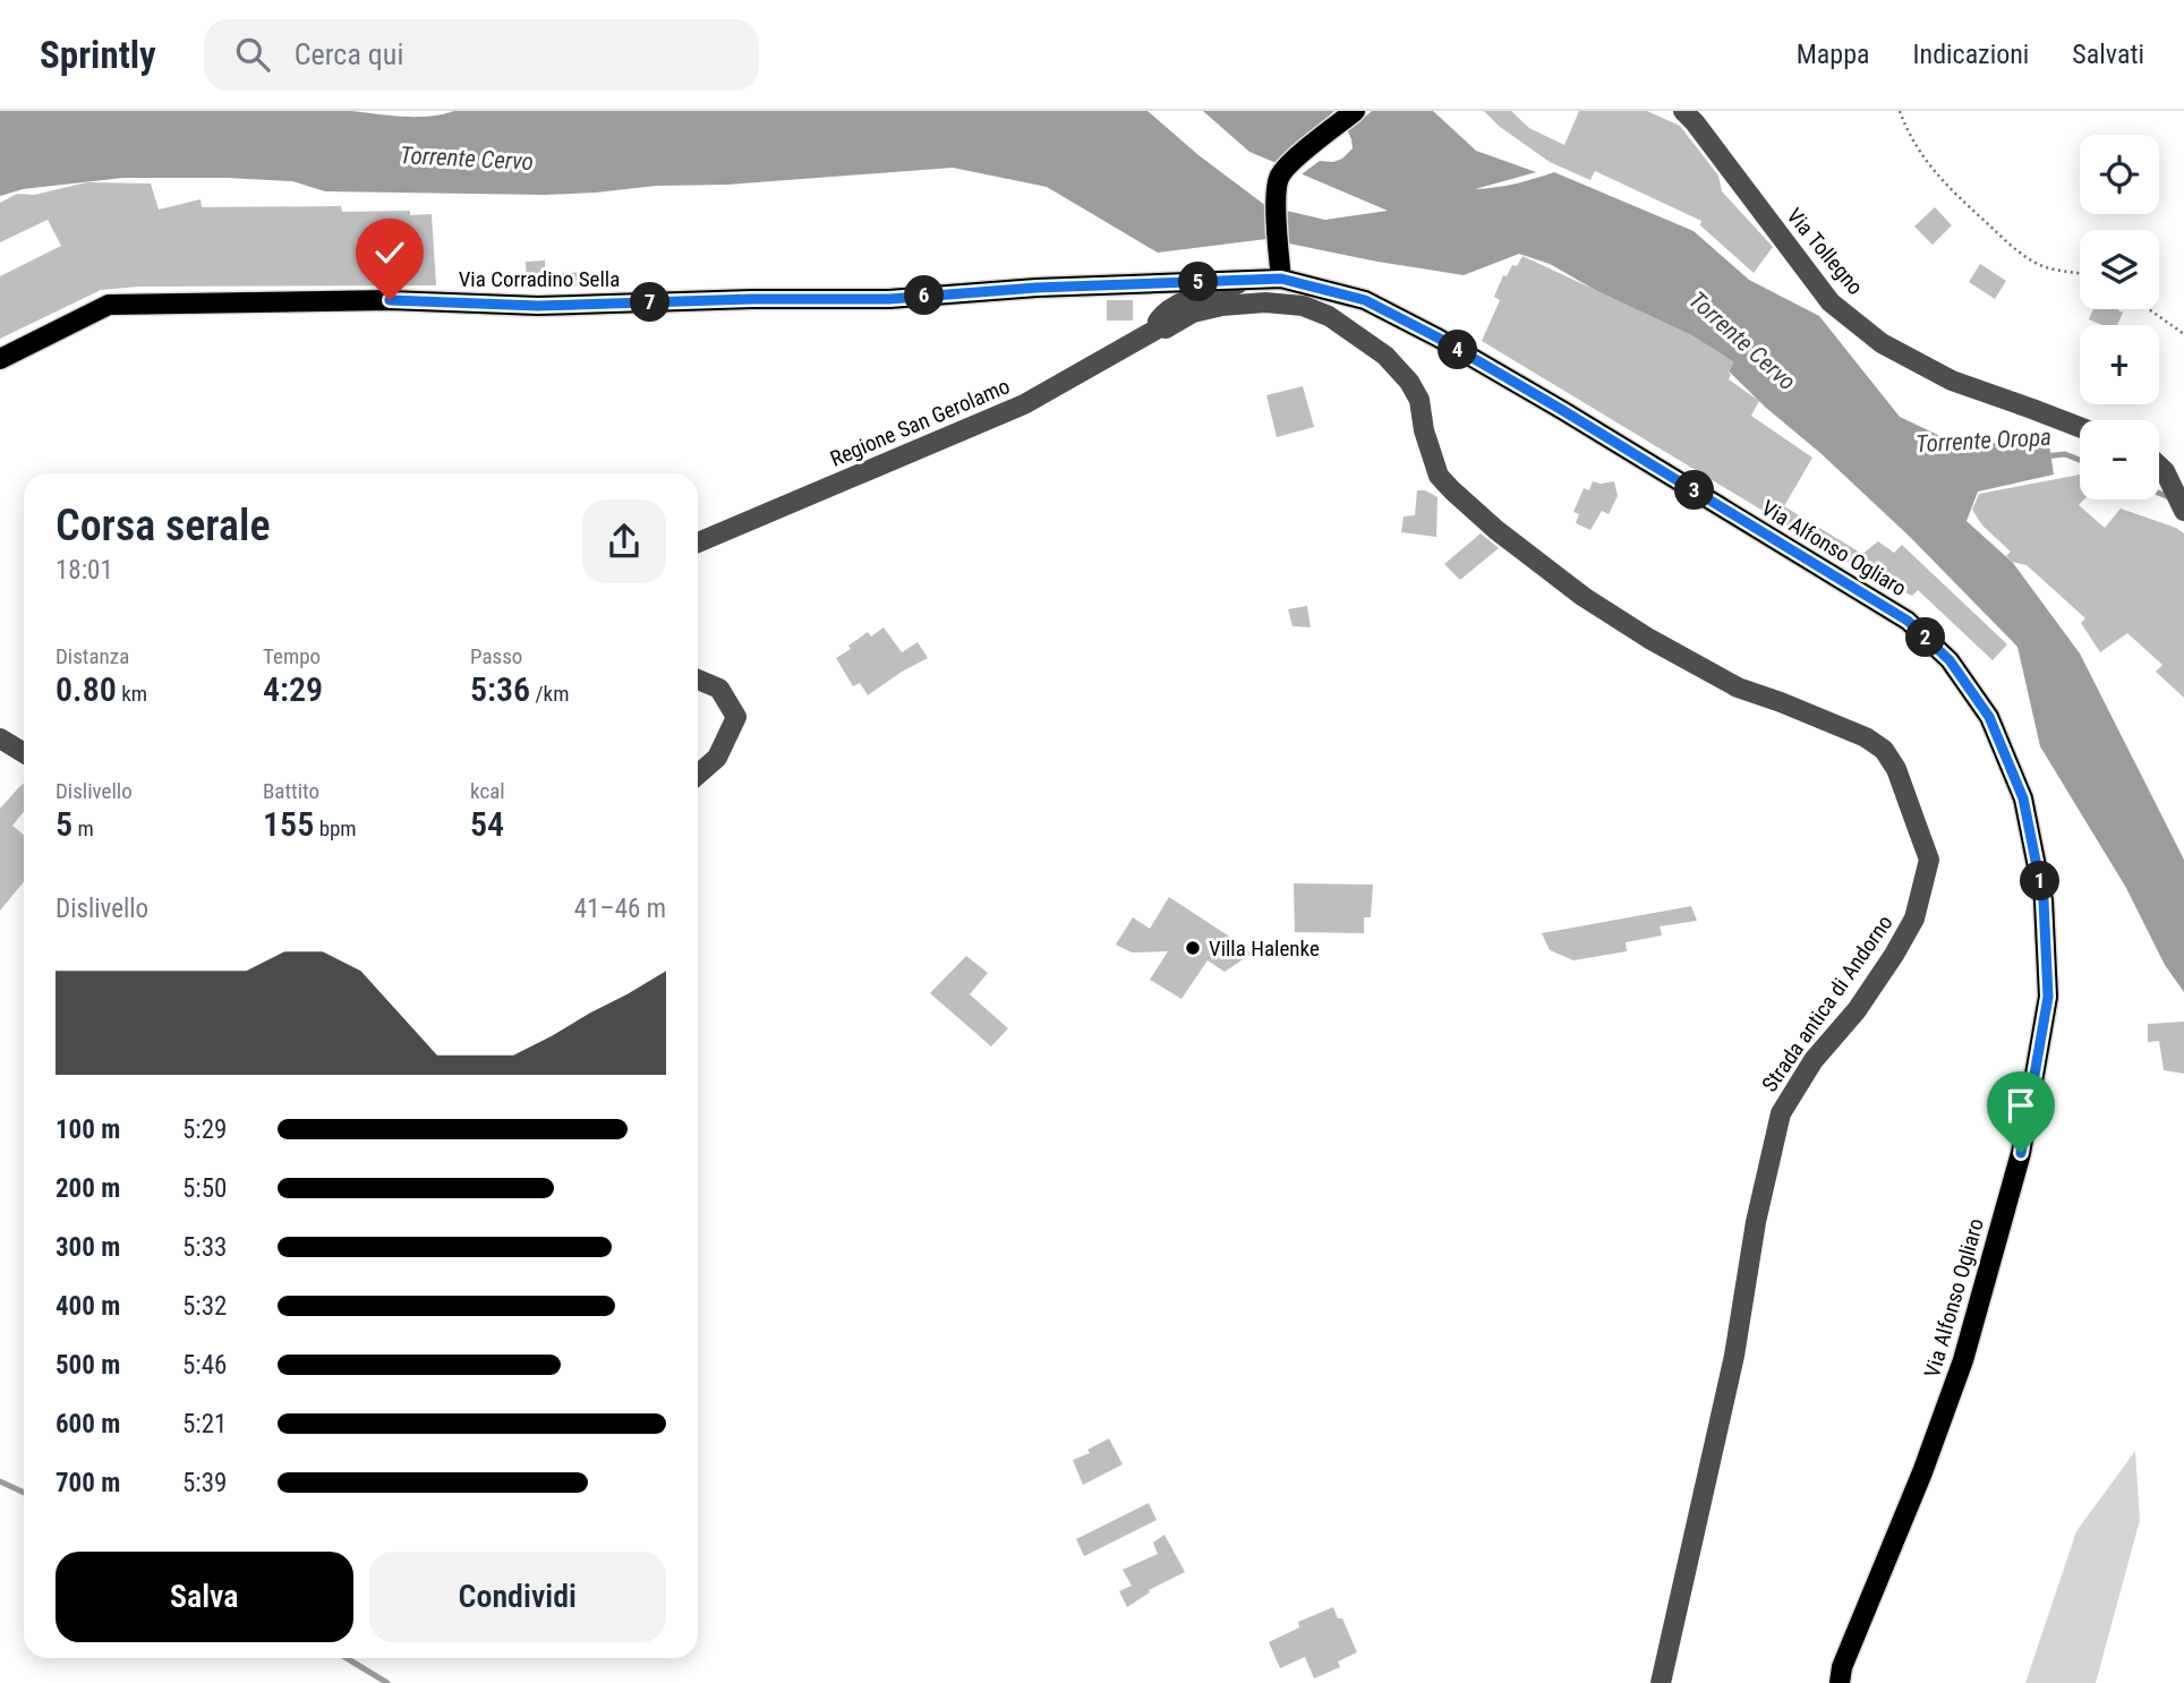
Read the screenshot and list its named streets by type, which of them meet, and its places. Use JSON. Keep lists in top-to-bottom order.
{
  "streets": {
    "main road": ["Via Corradino Sella", "Via Alfonso Ogliaro"],
    "street": ["Via Tollegno", "Regione San Gerolamo", "Strada antica di Andorno"]
  },
  "crossings": [
    ["Via Corradino Sella", "Via Alfonso Ogliaro"],
    ["Regione San Gerolamo", "Strada antica di Andorno"]
  ],
  "water": ["Torrente Cervo", "Torrente Oropa"],
  "places": ["Villa Halenke"],
  "page": {
    "header": "Sprintly",
    "search": "Cerca qui",
    "nav": ["Mappa", "Indicazioni", "Salvati"],
    "map_buttons": ["+", "−"],
    "pins": [
      "5",
      "6",
      "7",
      "4",
      "3",
      "2",
      "1"
    ],
    "heading": ["Corsa serale", "18:01"],
    "stats": [
      ["Distanza", "0.80 km"],
      ["Tempo", "4:29"],
      ["Passo", "5:36 /km"],
      ["Dislivello", "5 m"],
      ["Battito", "155 bpm"],
      ["kcal", "54"]
    ],
    "chart": ["Dislivello", "41–46 m"],
    "list": [
      {
        "name": "100 m",
        "note": "5:29"
      },
      {
        "name": "200 m",
        "note": "5:50"
      },
      {
        "name": "300 m",
        "note": "5:33"
      },
      {
        "name": "400 m",
        "note": "5:32"
      },
      {
        "name": "500 m",
        "note": "5:46"
      },
      {
        "name": "600 m",
        "note": "5:21"
      },
      {
        "name": "700 m",
        "note": "5:39"
      }
    ],
    "buttons": ["Salva", "Condividi"]
  }
}
